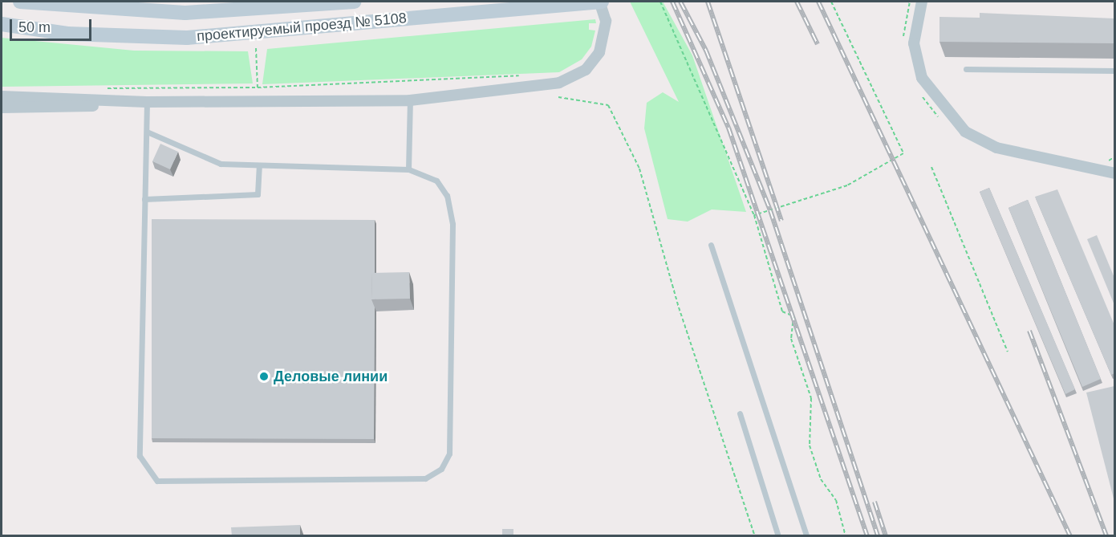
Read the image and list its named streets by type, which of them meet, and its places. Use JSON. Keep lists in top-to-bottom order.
{
  "streets": {
    "main road": ["проектируемый проезд № 5108"]
  },
  "places": ["Деловые линии"],
  "scale_bar": "50 m"
}
